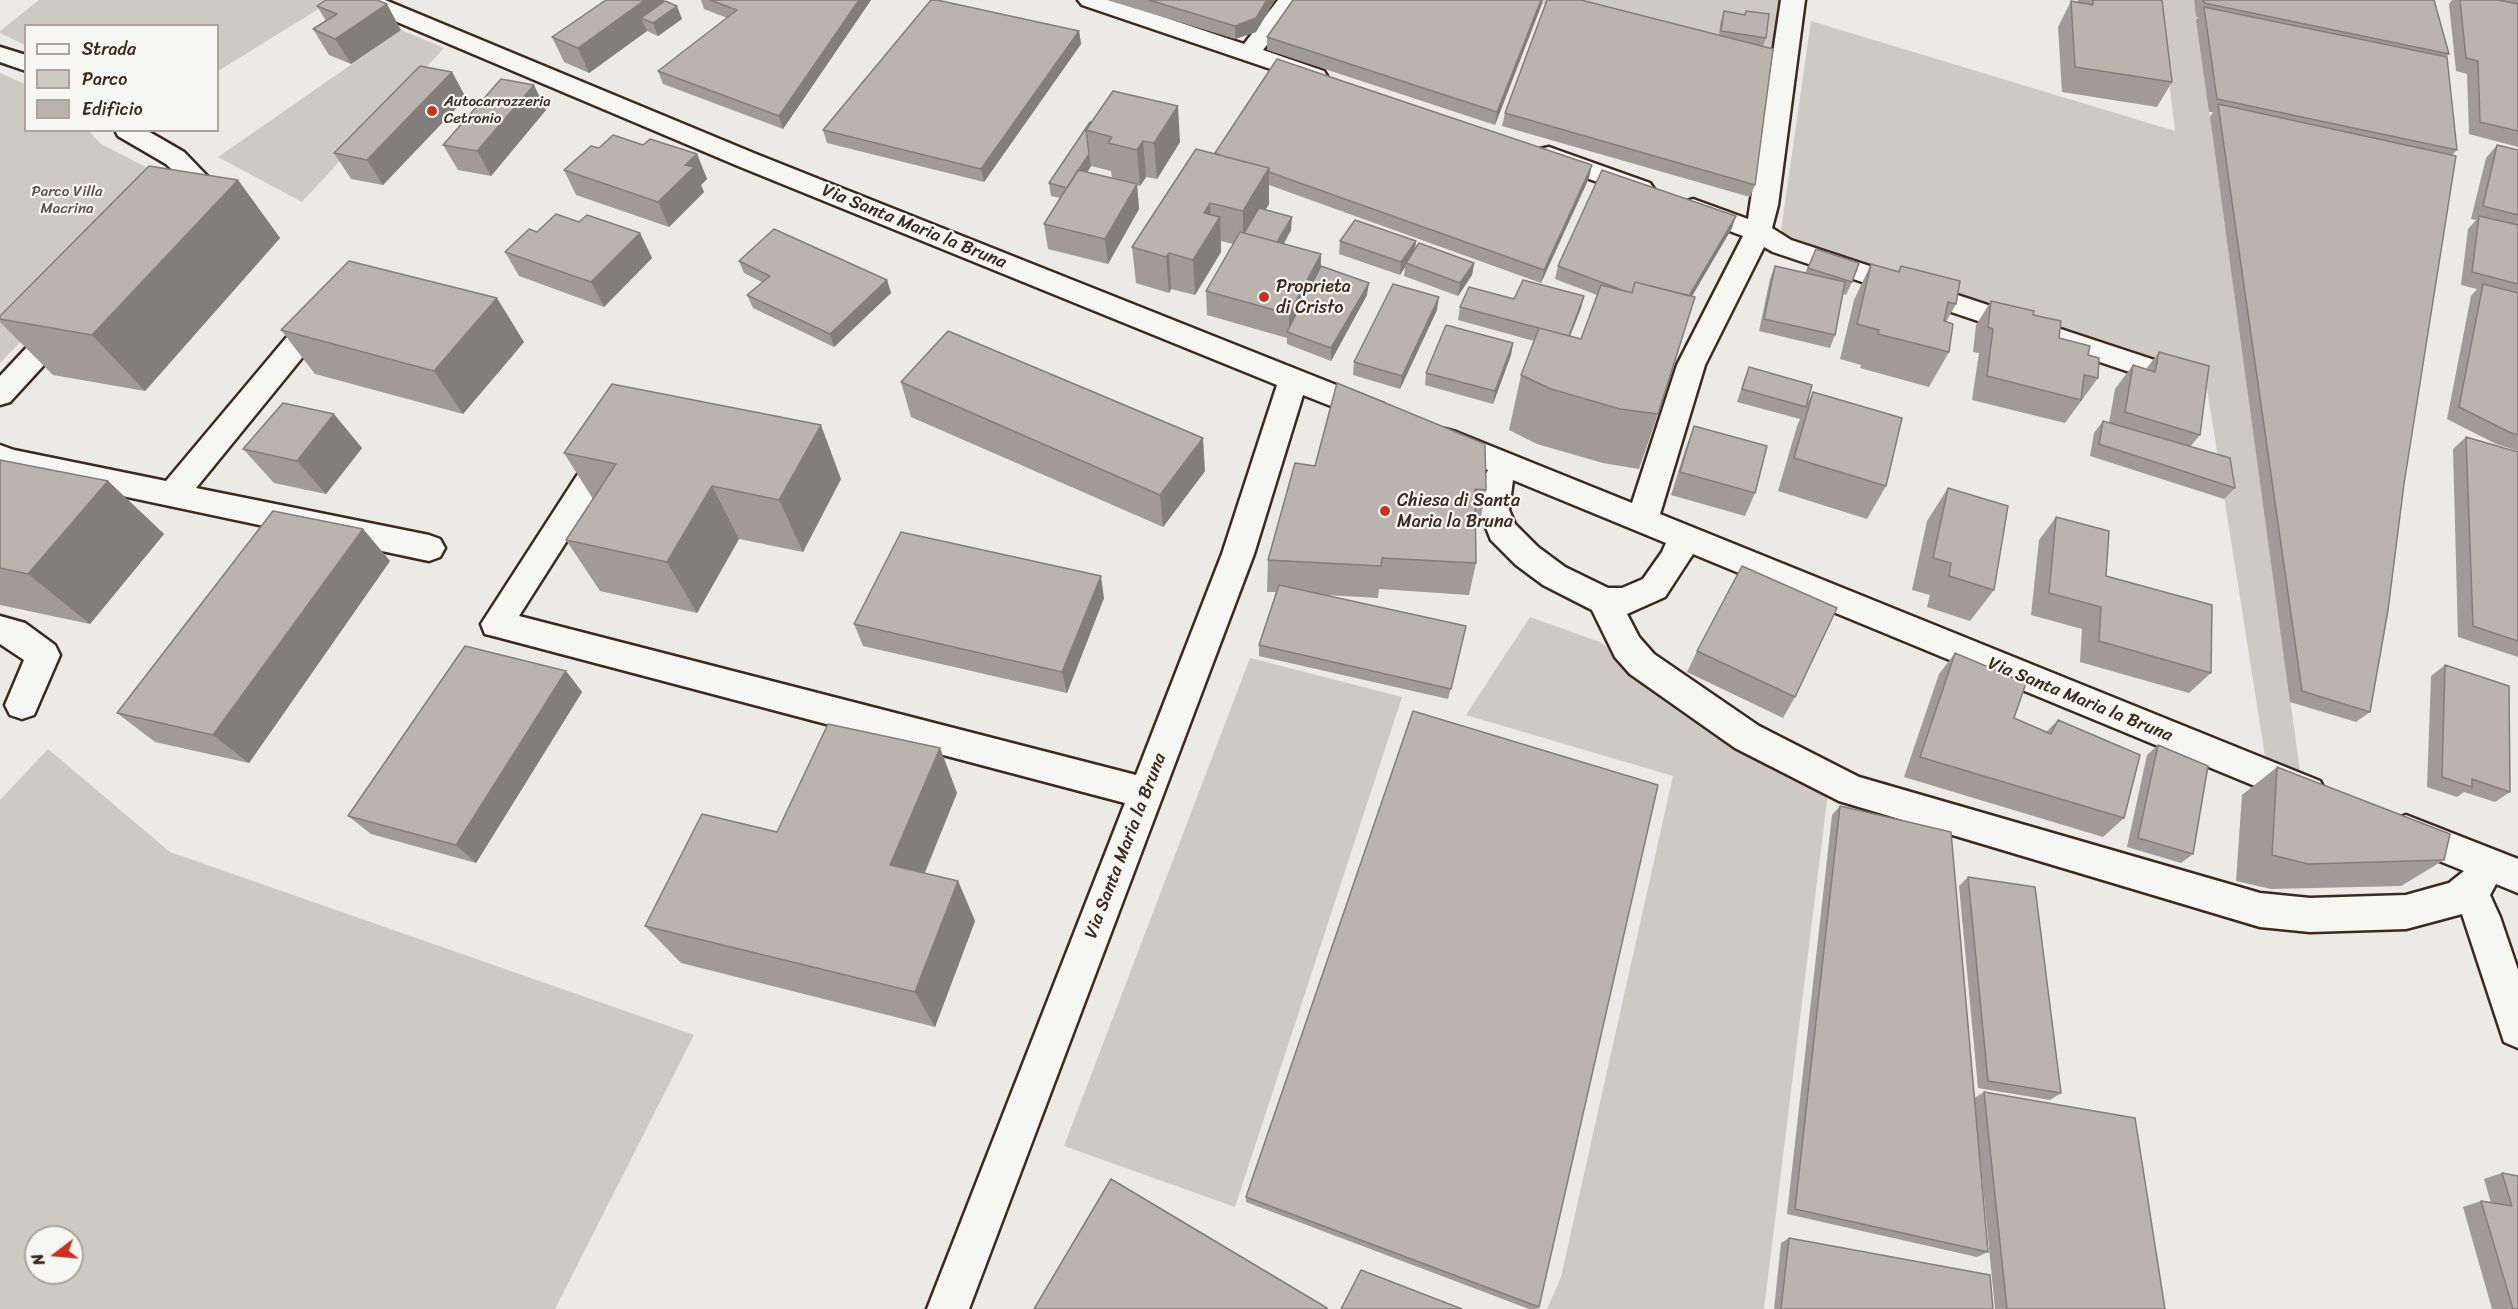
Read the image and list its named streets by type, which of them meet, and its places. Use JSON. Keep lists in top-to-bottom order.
{
  "streets": {
    "street": ["Via Santa Maria la Bruna"]
  },
  "parks": ["Parco Villa Macrina"],
  "places": ["Autocarrozzeria Cetronio", "Proprieta di Cristo", "Chiesa di Santa Maria la Bruna"],
  "legend": ["Strada", "Parco", "Edificio"],
  "north": "left"
}
